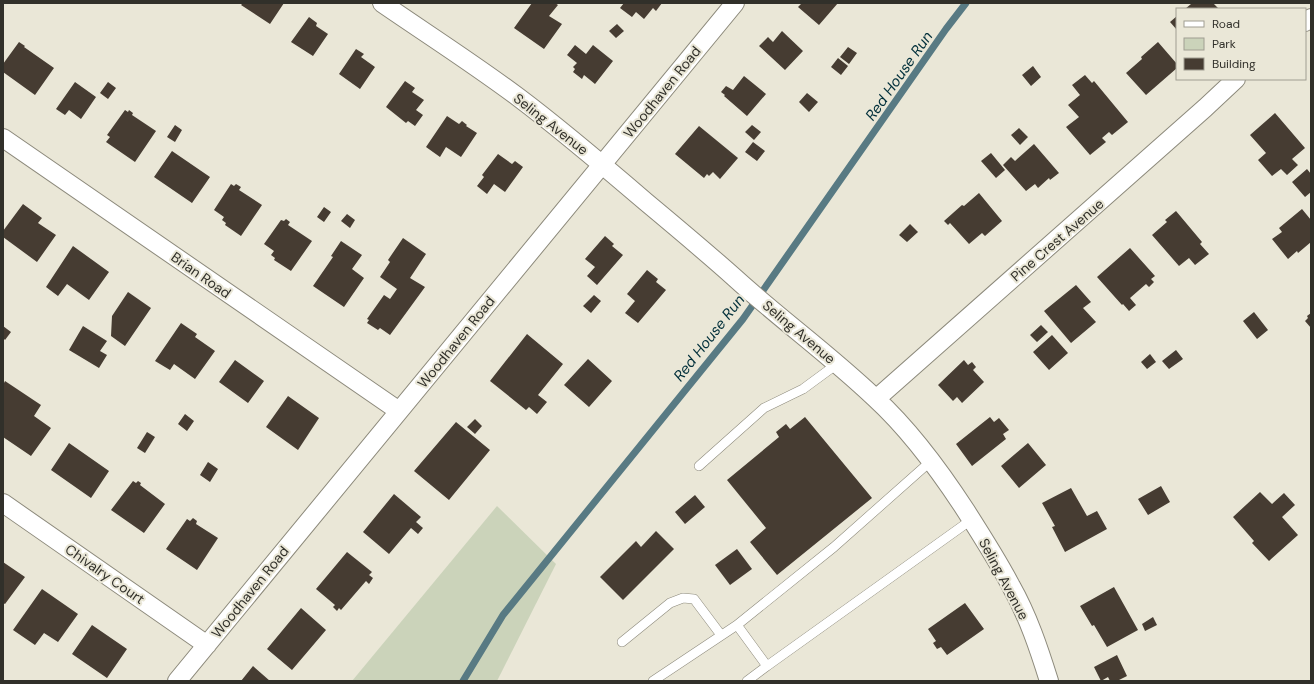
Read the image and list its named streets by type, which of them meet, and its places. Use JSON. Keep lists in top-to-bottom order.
{
  "streets": {
    "street": [
      "Woodhaven Road",
      "Seling Avenue",
      "Pine Crest Avenue",
      "Brian Road",
      "Chivalry Court"
    ]
  },
  "crossings": [
    ["Woodhaven Road", "Seling Avenue"],
    ["Woodhaven Road", "Brian Road"],
    ["Woodhaven Road", "Chivalry Court"],
    ["Seling Avenue", "Pine Crest Avenue"]
  ],
  "water": ["Red House Run"],
  "legend": ["Road", "Park", "Building"]
}
